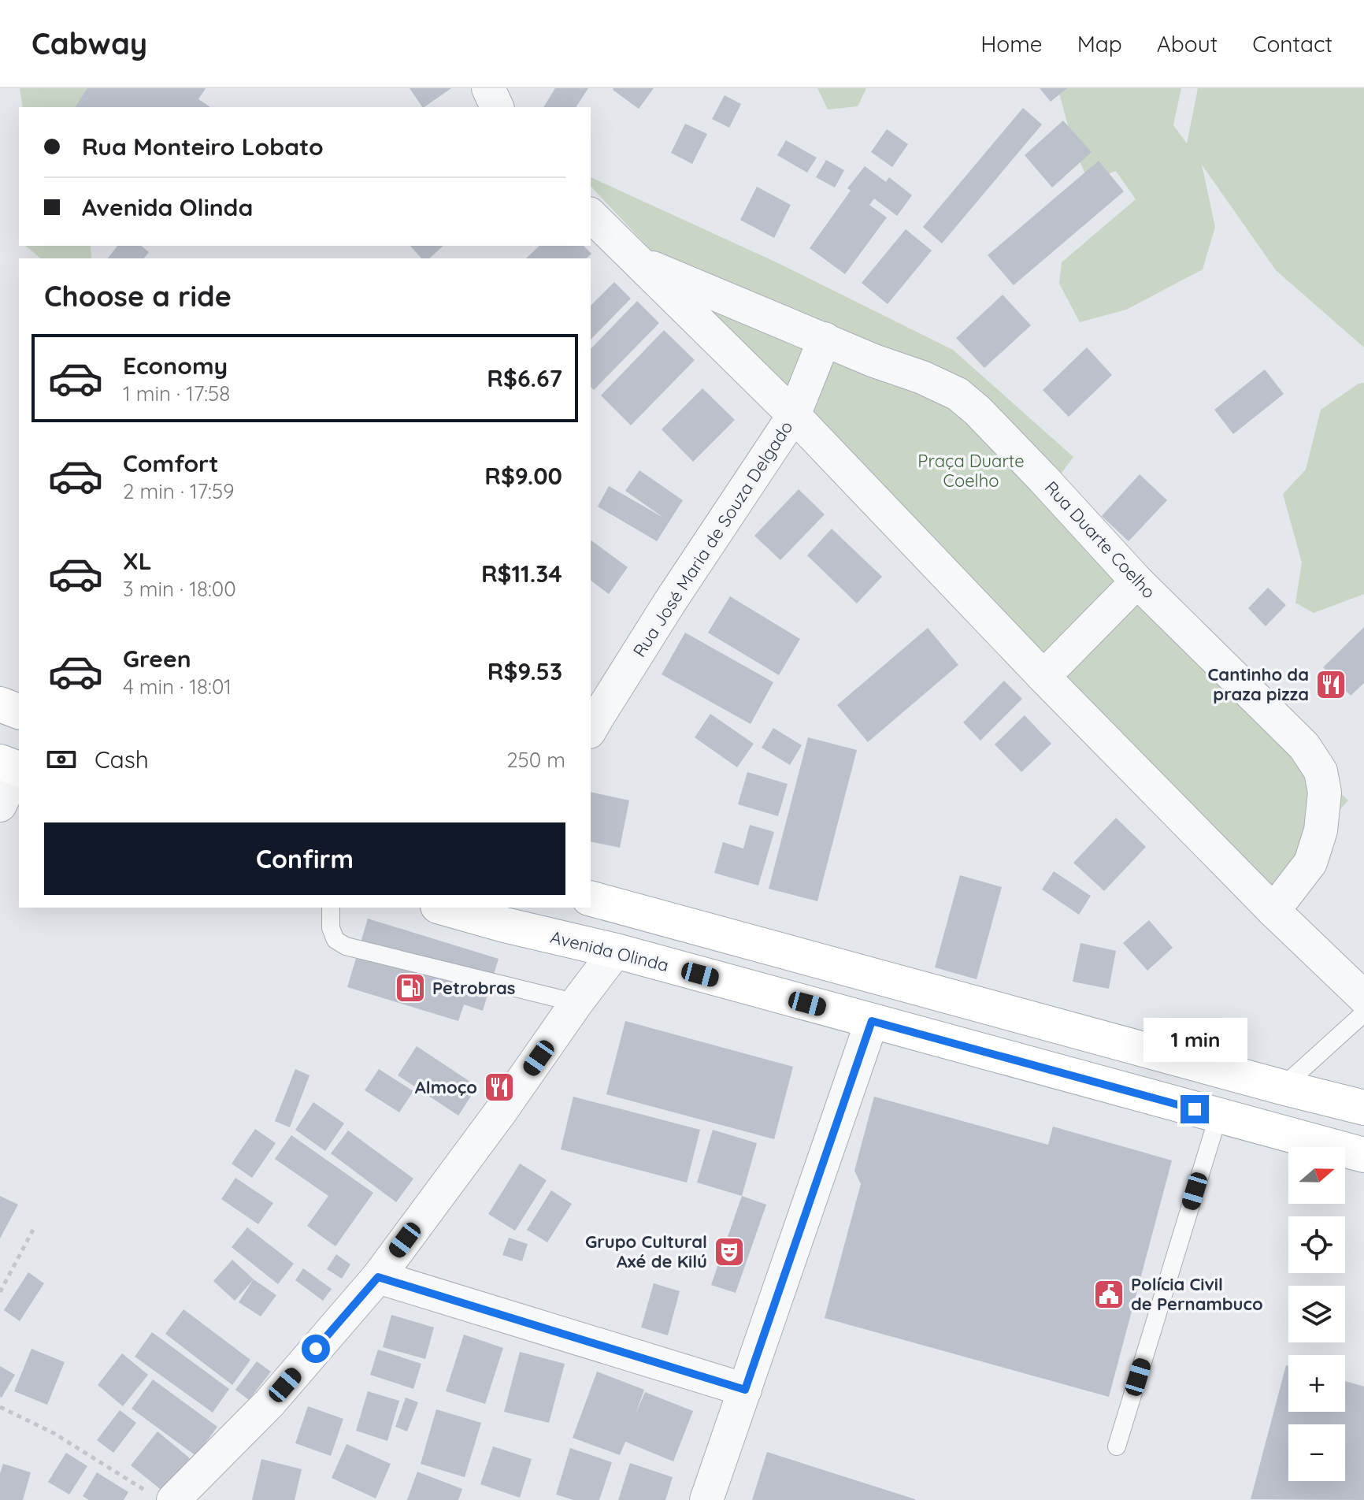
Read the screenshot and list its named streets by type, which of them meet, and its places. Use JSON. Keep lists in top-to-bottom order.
{
  "streets": {
    "main road": ["Avenida Olinda"],
    "street": ["Rua José Maria de Souza Delgado", "Rua Duarte Coelho"]
  },
  "crossings": [
    ["Rua José Maria de Souza Delgado", "Rua Duarte Coelho"]
  ],
  "parks": ["Praça Duarte Coelho"],
  "places": {
    "restaurant": ["Cantinho da praza pizza", "Almoço"],
    "fuel station": ["Petrobras"],
    "theatre": ["Grupo Cultural Axé de Kilú"],
    "public building": ["Polícia Civil de Pernambuco"]
  },
  "north": "right",
  "page": {
    "header": "Cabway",
    "nav": [
      "Home",
      "Map",
      "About",
      "Contact"
    ],
    "banner": ["Rua Monteiro Lobato", "Avenida Olinda"],
    "heading": "Choose a ride",
    "list": [
      {
        "name": "Economy",
        "note": "1 min · 17:58",
        "value": "R$6.67"
      },
      {
        "name": "Comfort",
        "note": "2 min · 17:59",
        "value": "R$9.00"
      },
      {
        "name": "XL",
        "note": "3 min · 18:00",
        "value": "R$11.34"
      },
      {
        "name": "Green",
        "note": "4 min · 18:01",
        "value": "R$9.53"
      }
    ],
    "pay": ["Cash", "250 m"],
    "buttons": "Confirm",
    "bubble": "1 min",
    "map_buttons": ["+", "−"]
  }
}
